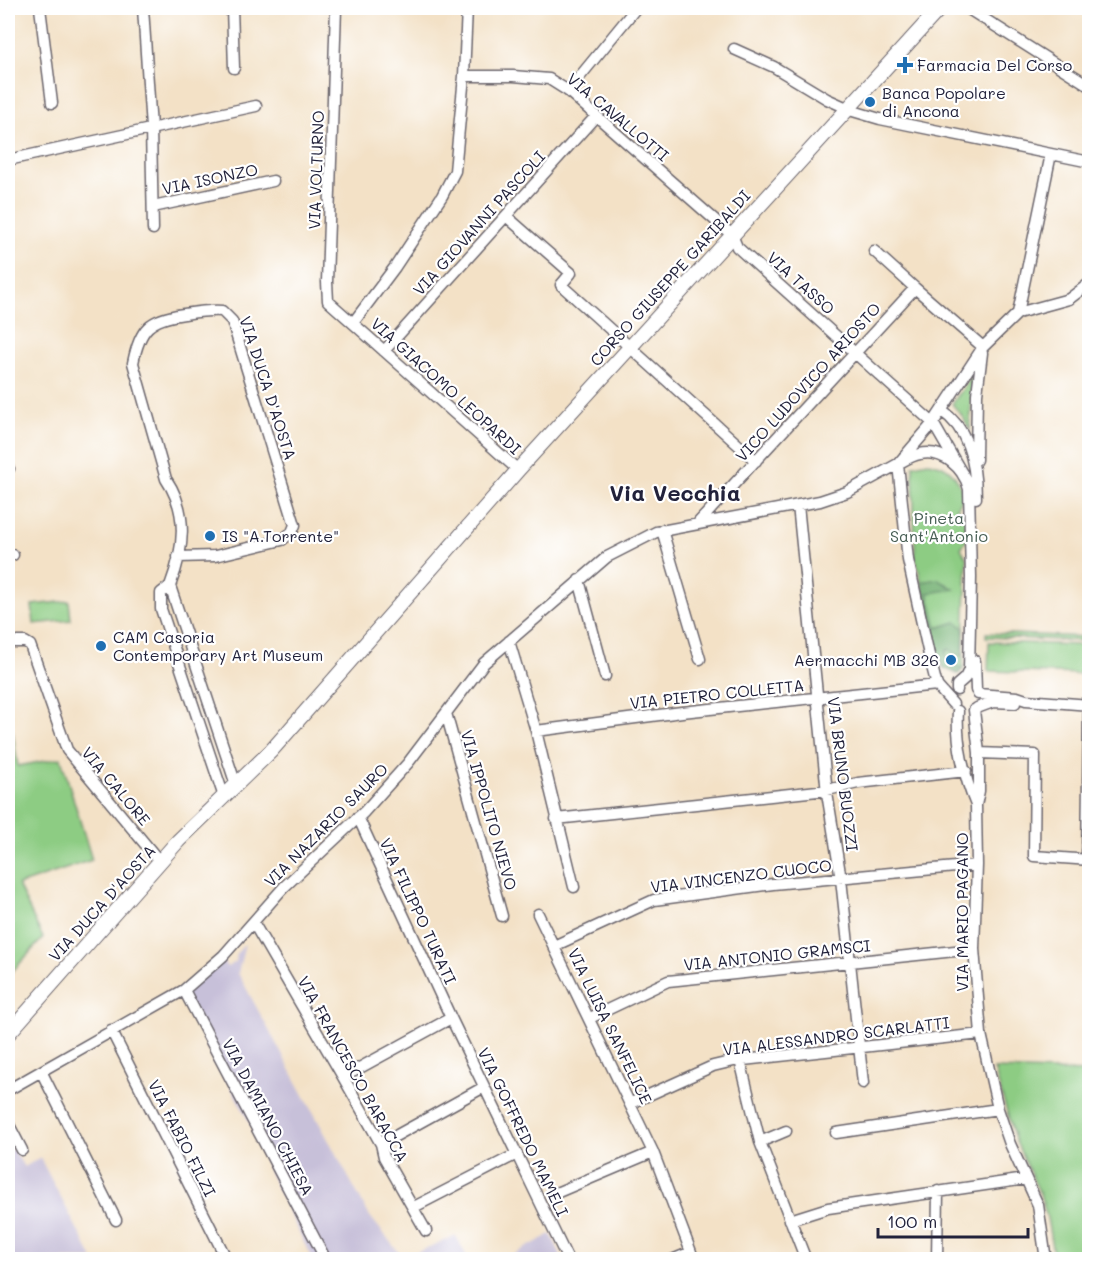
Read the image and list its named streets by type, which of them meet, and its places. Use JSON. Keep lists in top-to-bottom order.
{
  "streets": {
    "street": [
      "VIA CAVALLOTTI",
      "VIA VOLTURNO",
      "VIA ISONZO",
      "VIA GIOVANNI PASCOLI",
      "CORSO GIUSEPPE GARIBALDI",
      "VIA TASSO",
      "VICO LUDOVICO ARIOSTO",
      "VIA GIACOMO LEOPARDI",
      "VIA DUCA D'AOSTA",
      "VIA PIETRO COLLETTA",
      "VIA BRUNO BUOZZI",
      "VIA CALORE",
      "VIA IPPOLITO NIEVO",
      "VIA NAZARIO SAURO",
      "VIA VINCENZO CUOCO",
      "VIA FILIPPO TURATI",
      "VIA MARIO PAGANO",
      "VIA ANTONIO GRAMSCI",
      "VIA LUISA SANFELICE",
      "VIA ALESSANDRO SCARLATTI",
      "VIA FRANCESCO BARACCA",
      "VIA DAMIANO CHIESA",
      "VIA GOFFREDO MAMELI",
      "VIA FABIO FILZI"
    ]
  },
  "crossings": [
    ["VIA CAVALLOTTI", "VIA GIOVANNI PASCOLI"],
    ["VIA CAVALLOTTI", "CORSO GIUSEPPE GARIBALDI"],
    ["VIA CAVALLOTTI", "VIA TASSO"],
    ["VIA VOLTURNO", "VIA GIACOMO LEOPARDI"],
    ["VIA GIOVANNI PASCOLI", "VIA GIACOMO LEOPARDI"],
    ["CORSO GIUSEPPE GARIBALDI", "VIA TASSO"],
    ["CORSO GIUSEPPE GARIBALDI", "VIA GIACOMO LEOPARDI"],
    ["CORSO GIUSEPPE GARIBALDI", "VIA DUCA D'AOSTA"],
    ["VIA TASSO", "VICO LUDOVICO ARIOSTO"],
    ["VIA TASSO", "VIA MARIO PAGANO"],
    ["VICO LUDOVICO ARIOSTO", "VIA NAZARIO SAURO"],
    ["VIA GIACOMO LEOPARDI", "VIA DUCA D'AOSTA"],
    ["VIA DUCA D'AOSTA", "VIA CALORE"],
    ["VIA PIETRO COLLETTA", "VIA BRUNO BUOZZI"],
    ["VIA BRUNO BUOZZI", "VIA NAZARIO SAURO"],
    ["VIA BRUNO BUOZZI", "VIA VINCENZO CUOCO"],
    ["VIA BRUNO BUOZZI", "VIA ANTONIO GRAMSCI"],
    ["VIA BRUNO BUOZZI", "VIA ALESSANDRO SCARLATTI"],
    ["VIA IPPOLITO NIEVO", "VIA NAZARIO SAURO"],
    ["VIA NAZARIO SAURO", "VIA FILIPPO TURATI"],
    ["VIA NAZARIO SAURO", "VIA FRANCESCO BARACCA"],
    ["VIA NAZARIO SAURO", "VIA DAMIANO CHIESA"],
    ["VIA NAZARIO SAURO", "VIA FABIO FILZI"],
    ["VIA VINCENZO CUOCO", "VIA MARIO PAGANO"],
    ["VIA VINCENZO CUOCO", "VIA LUISA SANFELICE"],
    ["VIA FILIPPO TURATI", "VIA GOFFREDO MAMELI"],
    ["VIA MARIO PAGANO", "VIA ANTONIO GRAMSCI"],
    ["VIA MARIO PAGANO", "VIA ALESSANDRO SCARLATTI"],
    ["VIA ANTONIO GRAMSCI", "VIA LUISA SANFELICE"],
    ["VIA LUISA SANFELICE", "VIA ALESSANDRO SCARLATTI"]
  ],
  "districts": ["Via Vecchia"],
  "parks": ["Pineta Sant'Antonio"],
  "places": {
    "health": ["Farmacia Del Corso"],
    "other": [
      "Banca Popolare di Ancona",
      "IS \"A.Torrente\"",
      "CAM Casoria Contemporary Art Museum",
      "Aermacchi MB 326"
    ]
  },
  "scale_bar": "100 m"
}
